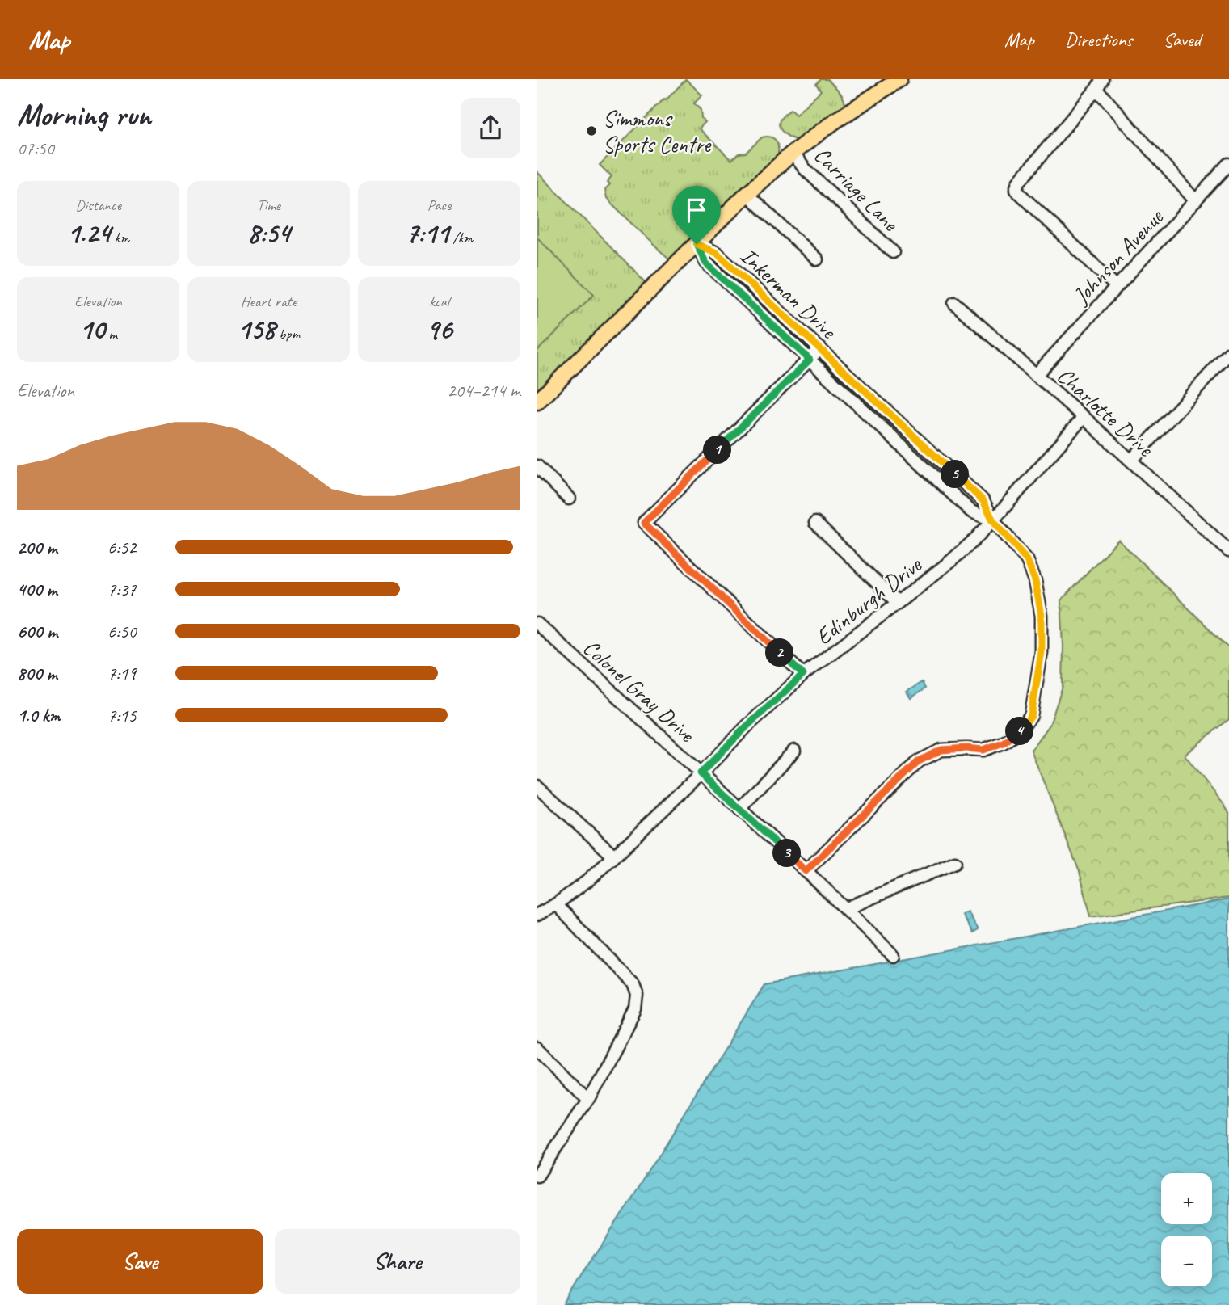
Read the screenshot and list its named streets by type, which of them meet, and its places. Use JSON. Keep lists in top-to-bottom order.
{
  "streets": {
    "street": [
      "Carriage Lane",
      "Johnson Avenue",
      "Inkerman Drive",
      "Charlotte Drive",
      "Edinburgh Drive",
      "Colonel Gray Drive"
    ]
  },
  "crossings": [
    ["Johnson Avenue", "Charlotte Drive"],
    ["Inkerman Drive", "Edinburgh Drive"],
    ["Inkerman Drive", "Colonel Gray Drive"],
    ["Charlotte Drive", "Edinburgh Drive"],
    ["Edinburgh Drive", "Colonel Gray Drive"]
  ],
  "places": ["Simmons Sports Centre"],
  "page": {
    "header": "Map",
    "nav": ["Map", "Directions", "Saved"],
    "heading": ["Morning run", "07:50"],
    "stats": [
      ["Distance", "1.24 km"],
      ["Time", "8:54"],
      ["Pace", "7:11 /km"],
      ["Elevation", "10 m"],
      ["Heart rate", "158 bpm"],
      ["kcal", "96"]
    ],
    "chart": ["Elevation", "204–214 m"],
    "pins": [
      "1",
      "5",
      "2",
      "4",
      "3"
    ],
    "list": [
      {
        "name": "200 m",
        "note": "6:52"
      },
      {
        "name": "400 m",
        "note": "7:37"
      },
      {
        "name": "600 m",
        "note": "6:50"
      },
      {
        "name": "800 m",
        "note": "7:19"
      },
      {
        "name": "1.0 km",
        "note": "7:15"
      }
    ],
    "map_buttons": ["+", "−"],
    "buttons": ["Save", "Share"]
  }
}
